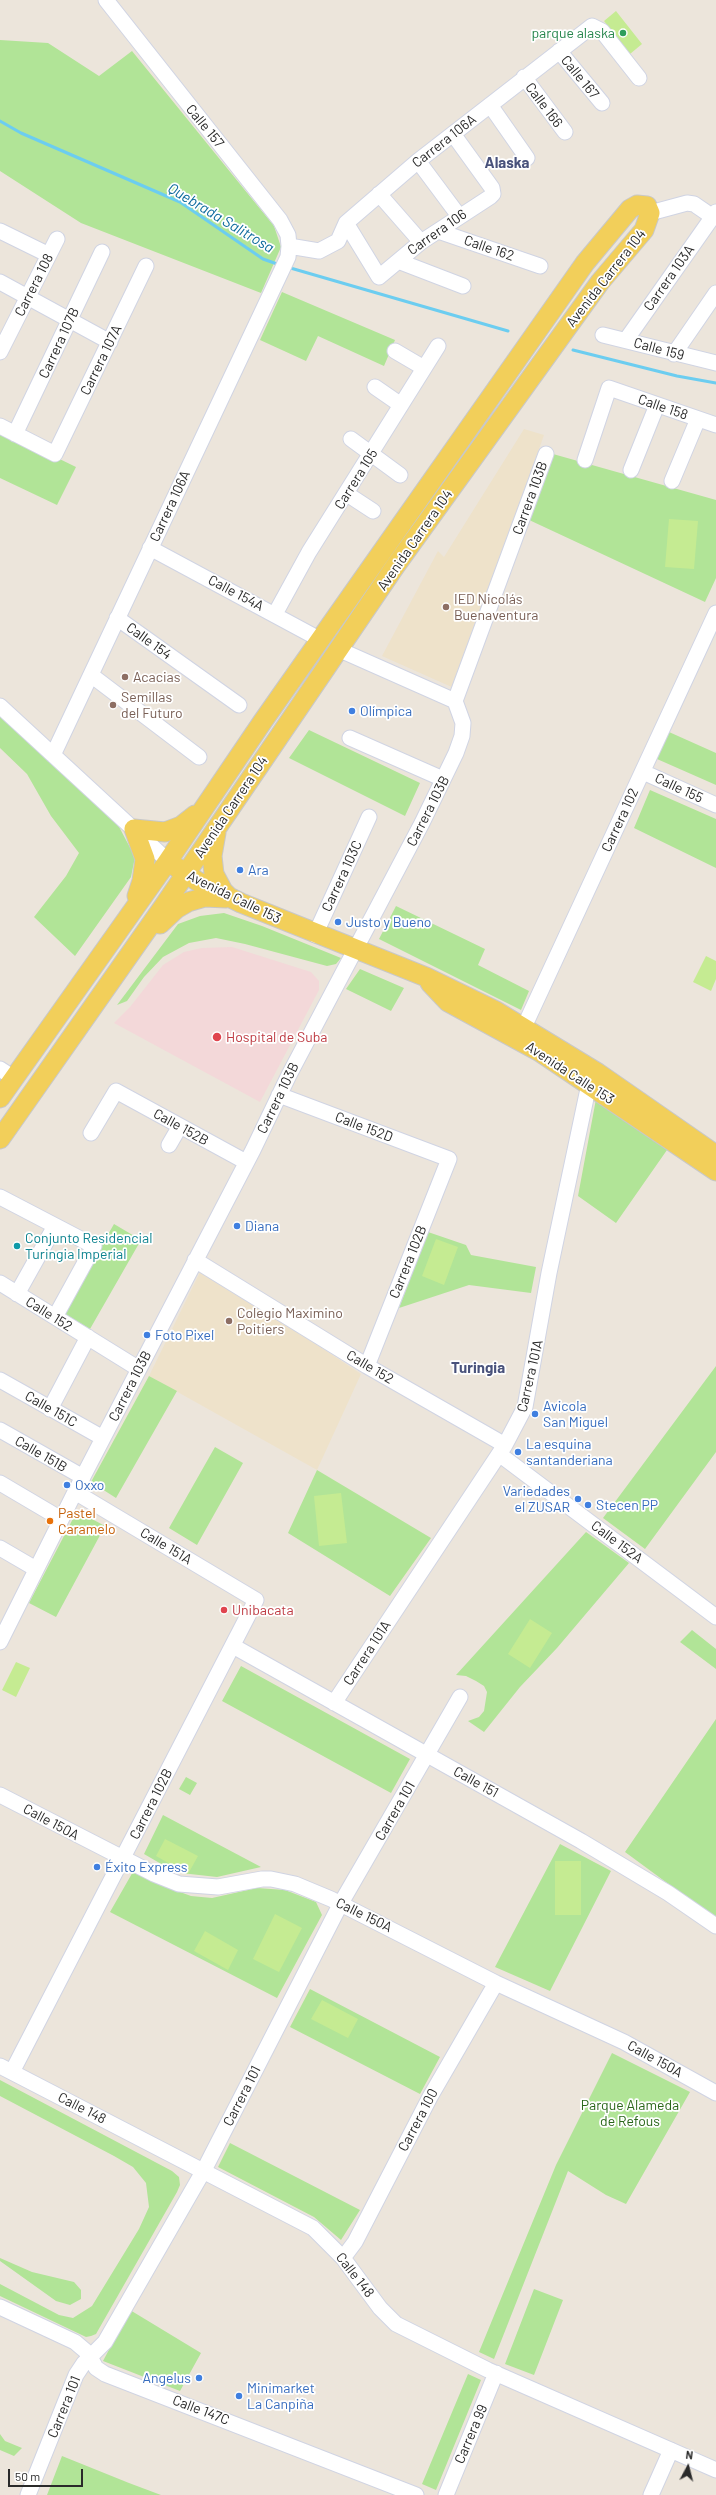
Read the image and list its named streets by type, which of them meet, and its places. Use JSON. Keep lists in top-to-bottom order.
{
  "streets": {
    "main road": ["Avenida Carrera 104", "Avenida Calle 153"],
    "street": [
      "Calle 167",
      "Calle 166",
      "Calle 157",
      "Carrera 106A",
      "Carrera 106",
      "Calle 162",
      "Carrera 103A",
      "Carrera 108",
      "Carrera 107B",
      "Calle 159",
      "Carrera 107A",
      "Calle 158",
      "Carrera 105",
      "Carrera 103B",
      "Calle 154A",
      "Calle 154",
      "Calle 155",
      "Carrera 102",
      "Carrera 103C",
      "Calle 152B",
      "Calle 152D",
      "Carrera 102B",
      "Calle 152",
      "Carrera 101A",
      "Calle 151C",
      "Calle 151B",
      "Calle 152A",
      "Calle 151A",
      "Calle 151",
      "Carrera 101",
      "Calle 150A",
      "Calle 148",
      "Carrera 100",
      "Calle 147C",
      "Carrera 99"
    ]
  },
  "crossings": [
    ["Calle 167", "Carrera 106A"],
    ["Calle 166", "Carrera 106A"],
    ["Calle 157", "Carrera 106A"],
    ["Carrera 106A", "Carrera 106"],
    ["Carrera 106A", "Calle 154A"],
    ["Carrera 106A", "Calle 154"],
    ["Carrera 106A", "Avenida Calle 153"],
    ["Carrera 106", "Calle 162"],
    ["Avenida Carrera 104", "Calle 154A"],
    ["Avenida Carrera 104", "Avenida Calle 153"],
    ["Carrera 103A", "Calle 159"],
    ["Carrera 107B", "Carrera 107A"],
    ["Carrera 105", "Calle 154A"],
    ["Carrera 103B", "Avenida Calle 153"],
    ["Carrera 103B", "Calle 152B"],
    ["Carrera 103B", "Calle 152D"],
    ["Carrera 103B", "Calle 152"],
    ["Carrera 103B", "Calle 151C"],
    ["Carrera 103B", "Calle 151B"],
    ["Carrera 103B", "Calle 151A"],
    ["Calle 155", "Carrera 102"],
    ["Carrera 102", "Avenida Calle 153"],
    ["Carrera 103C", "Avenida Calle 153"],
    ["Avenida Calle 153", "Carrera 101A"],
    ["Calle 152D", "Carrera 102B"],
    ["Carrera 102B", "Calle 152"],
    ["Carrera 102B", "Calle 151A"],
    ["Carrera 102B", "Calle 151"],
    ["Carrera 102B", "Calle 150A"],
    ["Carrera 102B", "Calle 148"],
    ["Calle 152", "Carrera 101A"],
    ["Calle 152", "Calle 152A"],
    ["Carrera 101A", "Calle 152A"],
    ["Carrera 101A", "Calle 151"],
    ["Calle 151", "Carrera 101"],
    ["Carrera 101", "Calle 150A"],
    ["Carrera 101", "Calle 148"],
    ["Carrera 101", "Calle 147C"],
    ["Calle 150A", "Carrera 100"],
    ["Calle 148", "Carrera 100"],
    ["Calle 148", "Carrera 99"]
  ],
  "districts": ["Alaska", "Turingia"],
  "water": ["Quebrada Salitrosa"],
  "parks": ["Parque Alameda de Refous"],
  "places": [
    "parque alaska",
    "IED Nicolás Buenaventura",
    "Acacias",
    "Semillas del Futuro",
    "Olímpica",
    "Ara",
    "Justo y Bueno",
    "Hospital de Suba",
    "Diana",
    "Conjunto Residencial Turingia Imperial",
    "Colegio Maximino Poitiers",
    "Foto Pixel",
    "Avicola San Miguel",
    "La esquina santanderiana",
    "Oxxo",
    "Variedades el ZUSAR",
    "Stecen PP",
    "Pastel Caramelo",
    "Unibacata",
    "Éxito Express",
    "Angelus",
    "Minimarket La Canpiña"
  ],
  "scale_bar": "50 m",
  "north": "top"
}
